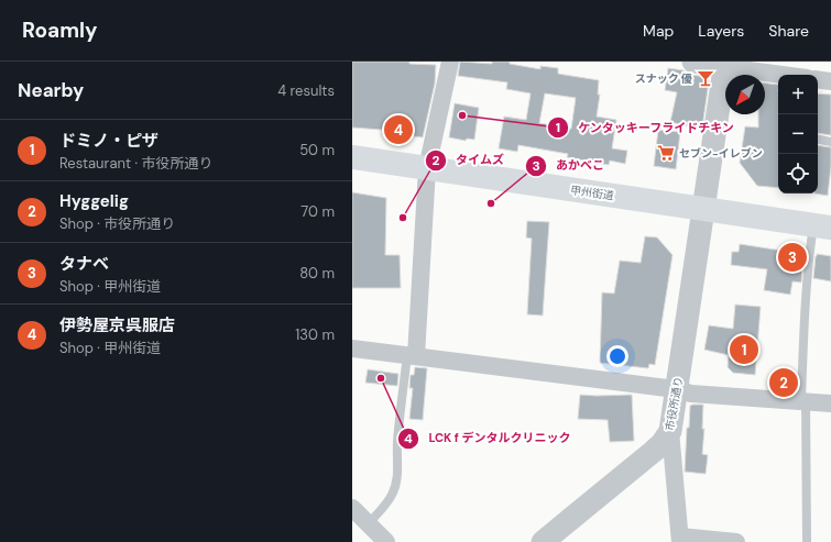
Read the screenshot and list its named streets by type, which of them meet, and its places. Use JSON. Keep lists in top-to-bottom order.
{
  "streets": {
    "highway": ["甲州街道"],
    "street": ["市役所通り"]
  },
  "crossings": [
    ["甲州街道", "市役所通り"]
  ],
  "places": {
    "bar": ["スナック 優"],
    "other": [
      "ケンタッキーフライドチキン",
      "あかべこ",
      "タイムズ",
      "LCK f デンタルクリニック"
    ],
    "supermarket": ["セブン-イレブン"]
  },
  "north": "bottom left",
  "page": {
    "header": "Roamly",
    "nav": ["Map", "Layers", "Share"],
    "heading": ["Nearby", "4 results"],
    "map_buttons": ["+", "−"],
    "pins": [
      "4",
      "3",
      "1",
      "2"
    ],
    "list": [
      {
        "mark": "1",
        "name": "ドミノ・ピザ",
        "note": "Restaurant · 市役所通り",
        "value": "50 m"
      },
      {
        "mark": "2",
        "name": "Hyggelig",
        "note": "Shop · 市役所通り",
        "value": "70 m"
      },
      {
        "mark": "3",
        "name": "タナベ",
        "note": "Shop · 甲州街道",
        "value": "80 m"
      },
      {
        "mark": "4",
        "name": "伊勢屋京呉服店",
        "note": "Shop · 甲州街道",
        "value": "130 m"
      }
    ]
  }
}
